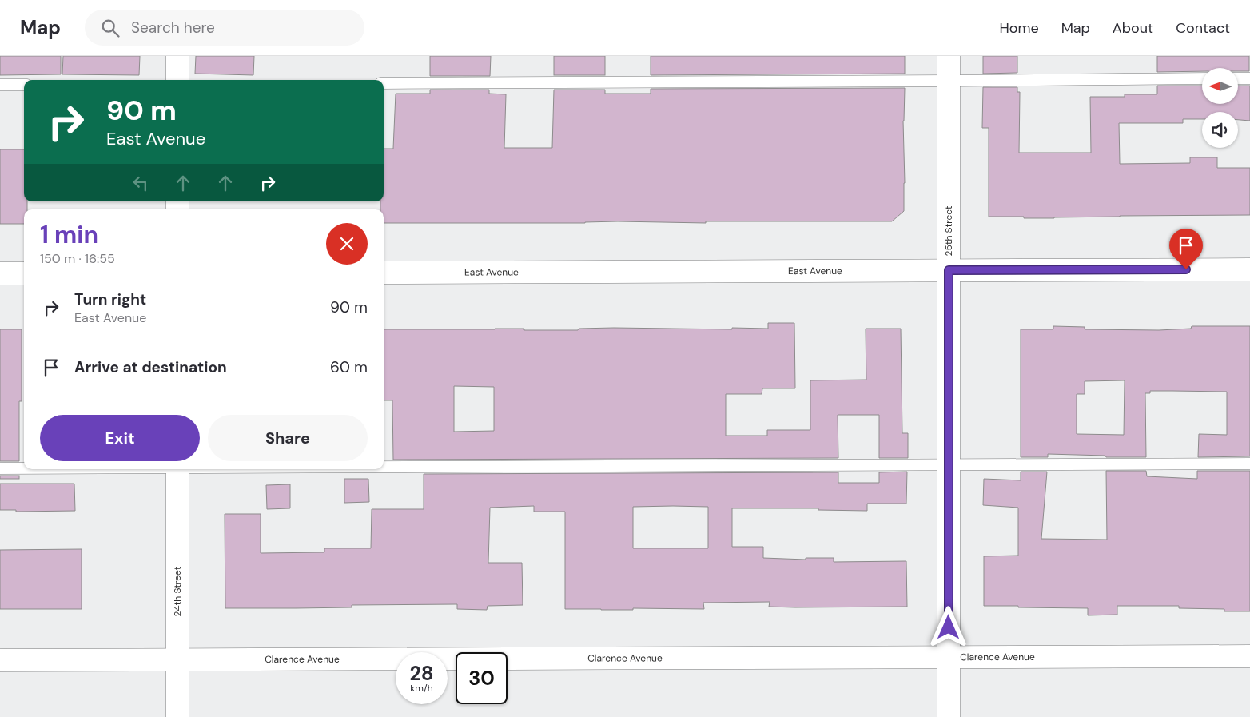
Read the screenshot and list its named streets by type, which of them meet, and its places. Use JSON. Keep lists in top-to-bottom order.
{
  "streets": {
    "street": [
      "25th Street",
      "East Avenue",
      "24th Street",
      "Clarence Avenue"
    ]
  },
  "crossings": [
    ["25th Street", "East Avenue"],
    ["25th Street", "Clarence Avenue"],
    ["24th Street", "Clarence Avenue"]
  ],
  "north": "left",
  "page": {
    "header": "Map",
    "search": "Search here",
    "nav": [
      "Home",
      "Map",
      "About",
      "Contact"
    ],
    "turn": ["90 m", "East Avenue"],
    "heading": ["1 min", "150 m · 16:55"],
    "list": [
      {
        "name": "Turn right",
        "note": "East Avenue",
        "value": "90 m"
      },
      {
        "name": "Arrive at destination",
        "value": "60 m"
      }
    ],
    "buttons": ["Exit", "Share"],
    "speed": "28 km/h",
    "limit": "30"
  }
}
